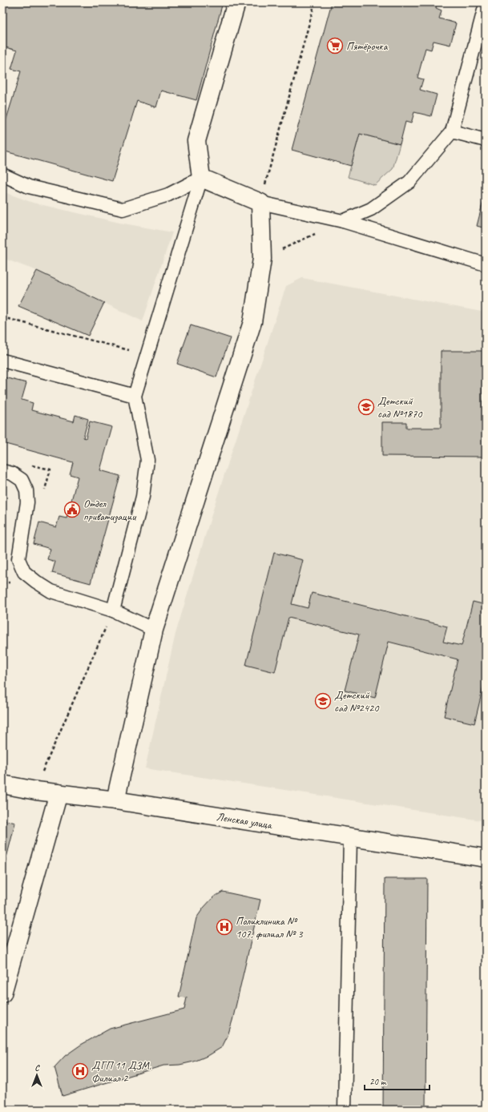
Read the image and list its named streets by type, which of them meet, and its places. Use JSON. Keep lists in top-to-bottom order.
{
  "streets": {
    "street": ["Ленская улица"]
  },
  "places": {
    "supermarket": ["Пятёрочка"],
    "school or university": ["Детский сад №1870", "Детский сад №2420"],
    "public building": ["Отдел приватизации"],
    "hospital": ["Поликлиника № 107, филиал № 3", "ДГП 11 ДЗМ, Филиал 2"]
  },
  "scale_bar": "20 m",
  "north": "top"
}
